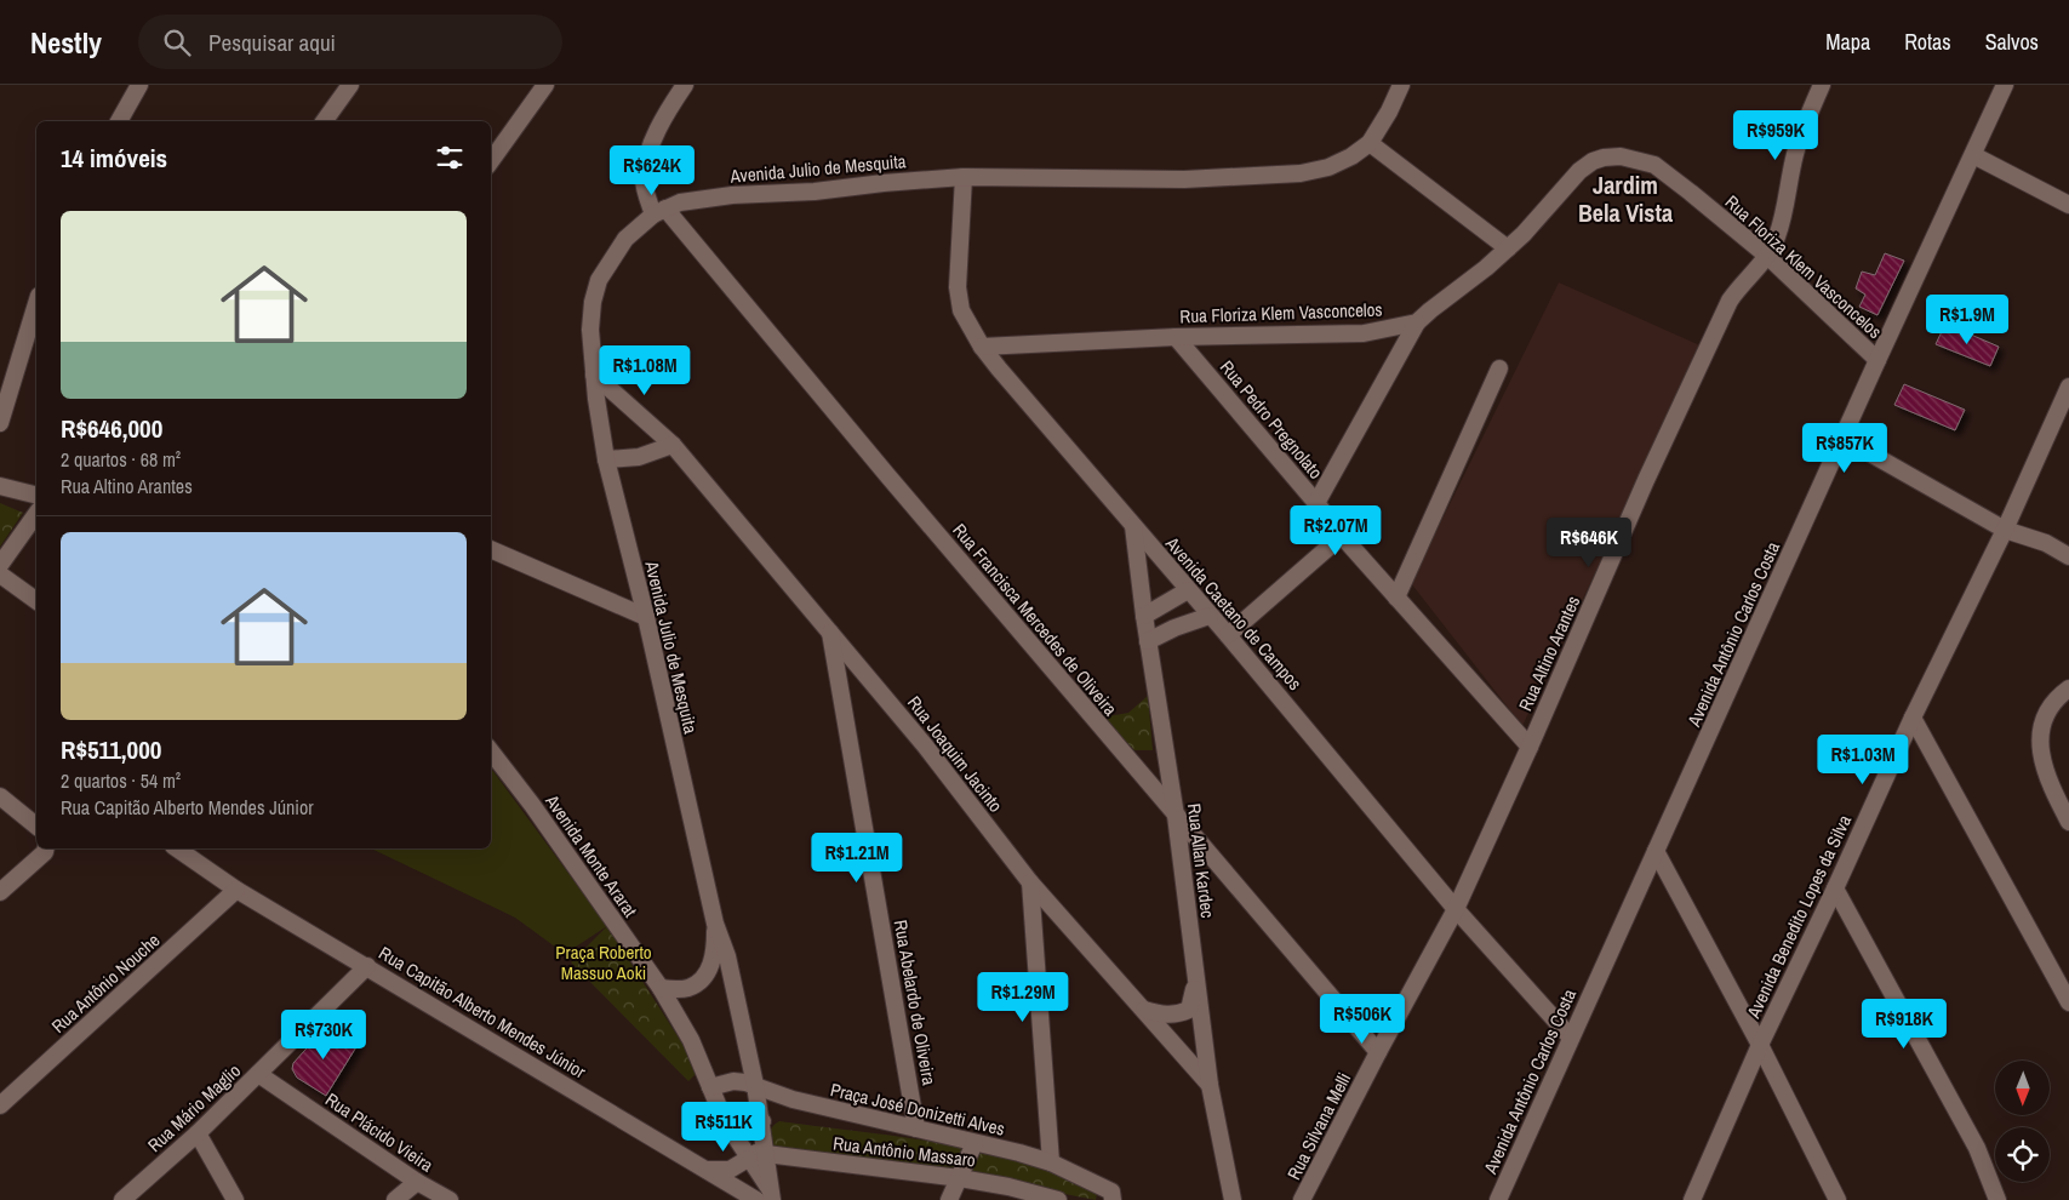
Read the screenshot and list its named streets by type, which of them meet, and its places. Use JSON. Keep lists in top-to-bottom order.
{
  "streets": {
    "street": [
      "Avenida Julio de Mesquita",
      "Rua Floriza Klem Vasconcelos",
      "Rua Pedro Pregnolato",
      "Avenida Caetano de Campos",
      "Rua Francisca Mercedes de Oliveira",
      "Avenida Antônio Carlos Costa",
      "Rua Altino Arantes",
      "Rua Joaquim Jacinto",
      "Avenida Monte Ararat",
      "Rua Allan Kardec",
      "Avenida Benedito Lopes da Silva",
      "Rua Antônio Nouche",
      "Rua Abelardo de Oliveira",
      "Rua Capitão Alberto Mendes Júnior",
      "Rua Mário Maglio",
      "Praça José Donizetti Alves",
      "Rua Silvana Melli",
      "Rua Plácido Vieira",
      "Rua Antônio Massaro"
    ]
  },
  "crossings": [
    ["Avenida Julio de Mesquita", "Avenida Caetano de Campos"],
    ["Avenida Julio de Mesquita", "Rua Francisca Mercedes de Oliveira"],
    ["Avenida Julio de Mesquita", "Rua Joaquim Jacinto"],
    ["Avenida Julio de Mesquita", "Avenida Monte Ararat"],
    ["Avenida Julio de Mesquita", "Rua Capitão Alberto Mendes Júnior"],
    ["Avenida Julio de Mesquita", "Praça José Donizetti Alves"],
    ["Avenida Julio de Mesquita", "Rua Antônio Massaro"],
    ["Rua Floriza Klem Vasconcelos", "Rua Pedro Pregnolato"],
    ["Rua Floriza Klem Vasconcelos", "Avenida Caetano de Campos"],
    ["Rua Floriza Klem Vasconcelos", "Avenida Antônio Carlos Costa"],
    ["Rua Floriza Klem Vasconcelos", "Rua Altino Arantes"],
    ["Rua Pedro Pregnolato", "Rua Altino Arantes"],
    ["Avenida Caetano de Campos", "Avenida Antônio Carlos Costa"],
    ["Avenida Caetano de Campos", "Rua Altino Arantes"],
    ["Avenida Caetano de Campos", "Rua Allan Kardec"],
    ["Avenida Caetano de Campos", "Rua Silvana Melli"],
    ["Rua Francisca Mercedes de Oliveira", "Rua Allan Kardec"],
    ["Rua Francisca Mercedes de Oliveira", "Rua Silvana Melli"],
    ["Rua Altino Arantes", "Rua Silvana Melli"],
    ["Rua Joaquim Jacinto", "Rua Allan Kardec"],
    ["Rua Joaquim Jacinto", "Rua Abelardo de Oliveira"],
    ["Avenida Monte Ararat", "Rua Capitão Alberto Mendes Júnior"],
    ["Avenida Monte Ararat", "Praça José Donizetti Alves"],
    ["Avenida Monte Ararat", "Rua Antônio Massaro"],
    ["Rua Antônio Nouche", "Rua Capitão Alberto Mendes Júnior"],
    ["Rua Abelardo de Oliveira", "Praça José Donizetti Alves"],
    ["Rua Capitão Alberto Mendes Júnior", "Rua Mário Maglio"],
    ["Rua Mário Maglio", "Rua Plácido Vieira"]
  ],
  "districts": ["Jardim Bela Vista"],
  "parks": ["Praça Roberto Massuo Aoki"],
  "north": "bottom",
  "page": {
    "header": "Nestly",
    "search": "Pesquisar aqui",
    "nav": ["Mapa", "Rotas", "Salvos"],
    "price": [
      "R$959K",
      "R$624K",
      "R$1.9M",
      "R$1.08M",
      "R$857K",
      "R$2.07M",
      "R$646K",
      "R$1.03M",
      "R$1.21M",
      "R$1.29M",
      "R$506K",
      "R$918K",
      "R$730K",
      "R$511K"
    ],
    "heading": "14 imóveis",
    "list": [
      {
        "name": "R$646,000",
        "note": "2 quartos · 68 m² · Rua Altino Arantes"
      },
      {
        "name": "R$511,000",
        "note": "2 quartos · 54 m² · Rua Capitão Alberto Mendes Júnior"
      }
    ]
  }
}
